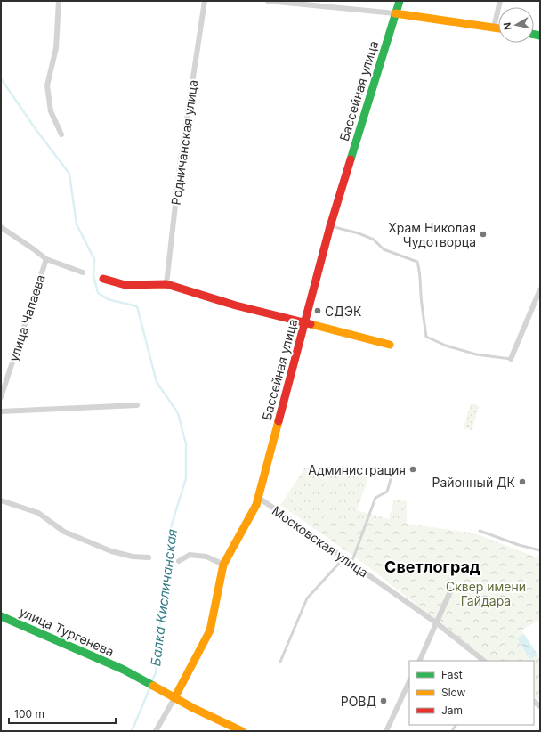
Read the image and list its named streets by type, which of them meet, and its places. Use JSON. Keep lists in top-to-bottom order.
{
  "streets": {
    "street": [
      "Бассейная улица",
      "Родничанская улица",
      "улица Чапаева",
      "Московская улица",
      "улица Тургенева"
    ]
  },
  "crossings": [
    ["Бассейная улица", "Московская улица"],
    ["Бассейная улица", "улица Тургенева"]
  ],
  "districts": ["Светлоград"],
  "water": ["Балка Кисличанская"],
  "parks": ["Сквер имени Гайдара"],
  "places": [
    "Храм Николая Чудотворца",
    "СДЭК",
    "Администрация",
    "Районный ДК",
    "РОВД"
  ],
  "legend": ["Fast", "Slow", "Jam"],
  "scale_bar": "100 m",
  "north": "left"
}
